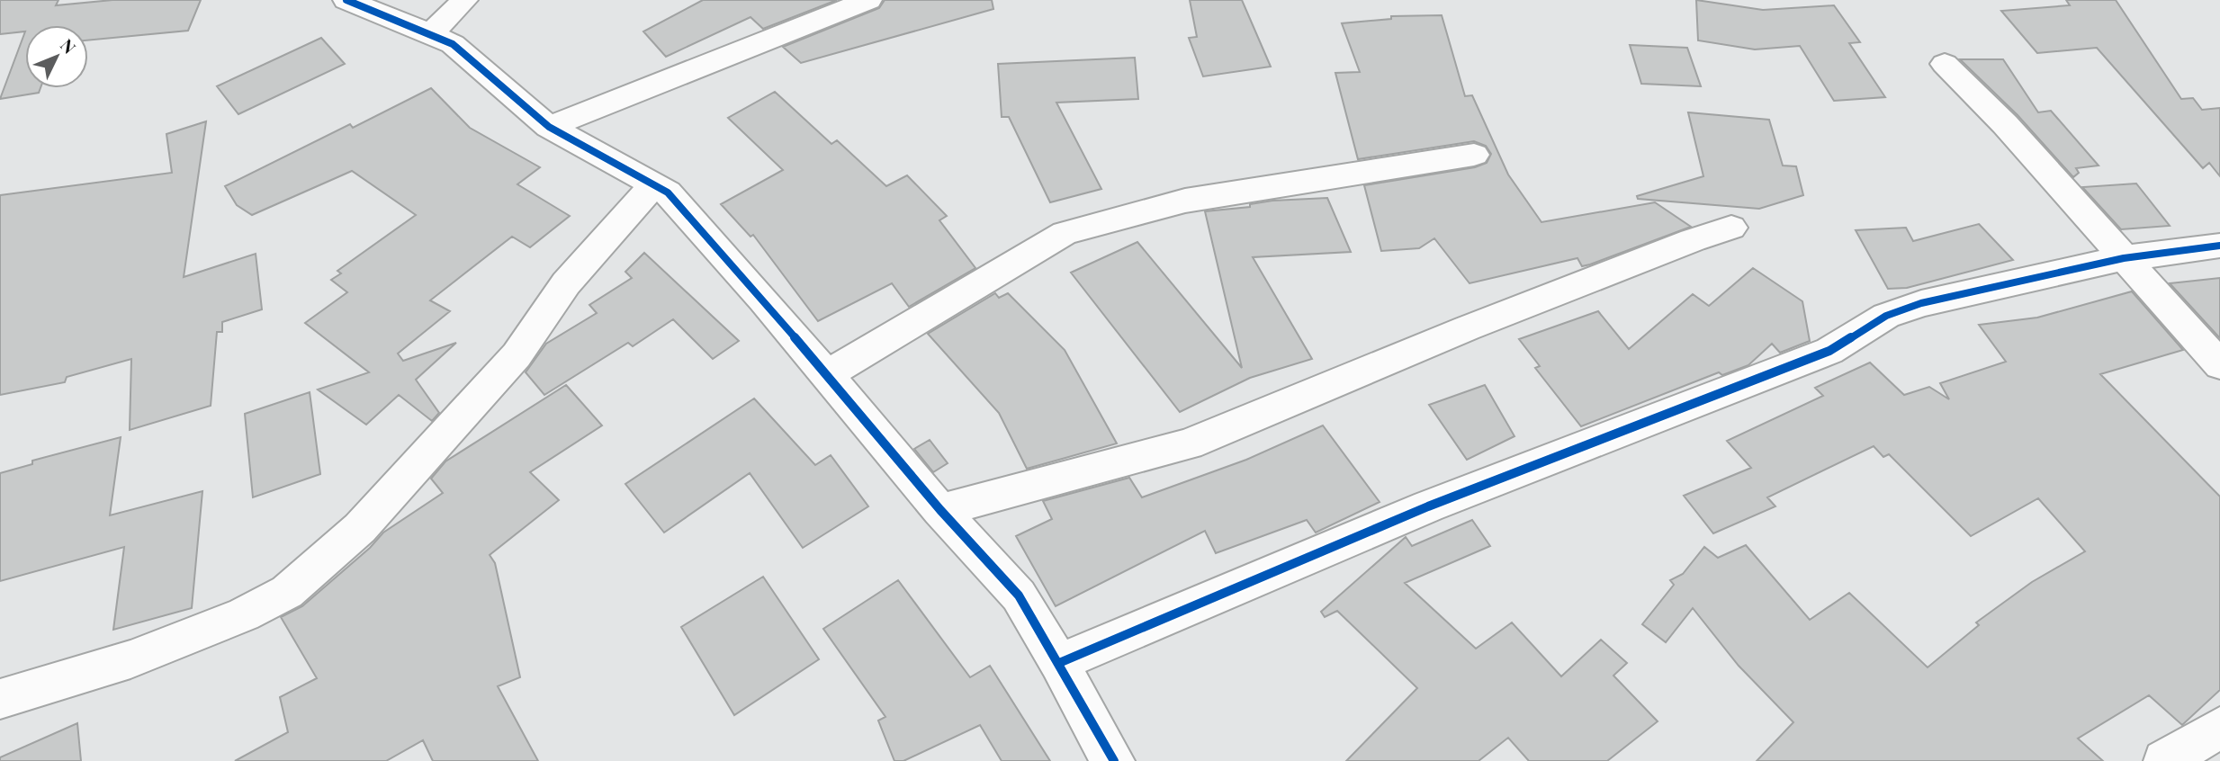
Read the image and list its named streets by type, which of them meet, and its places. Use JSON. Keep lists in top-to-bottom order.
{
  "north": "top right"
}
